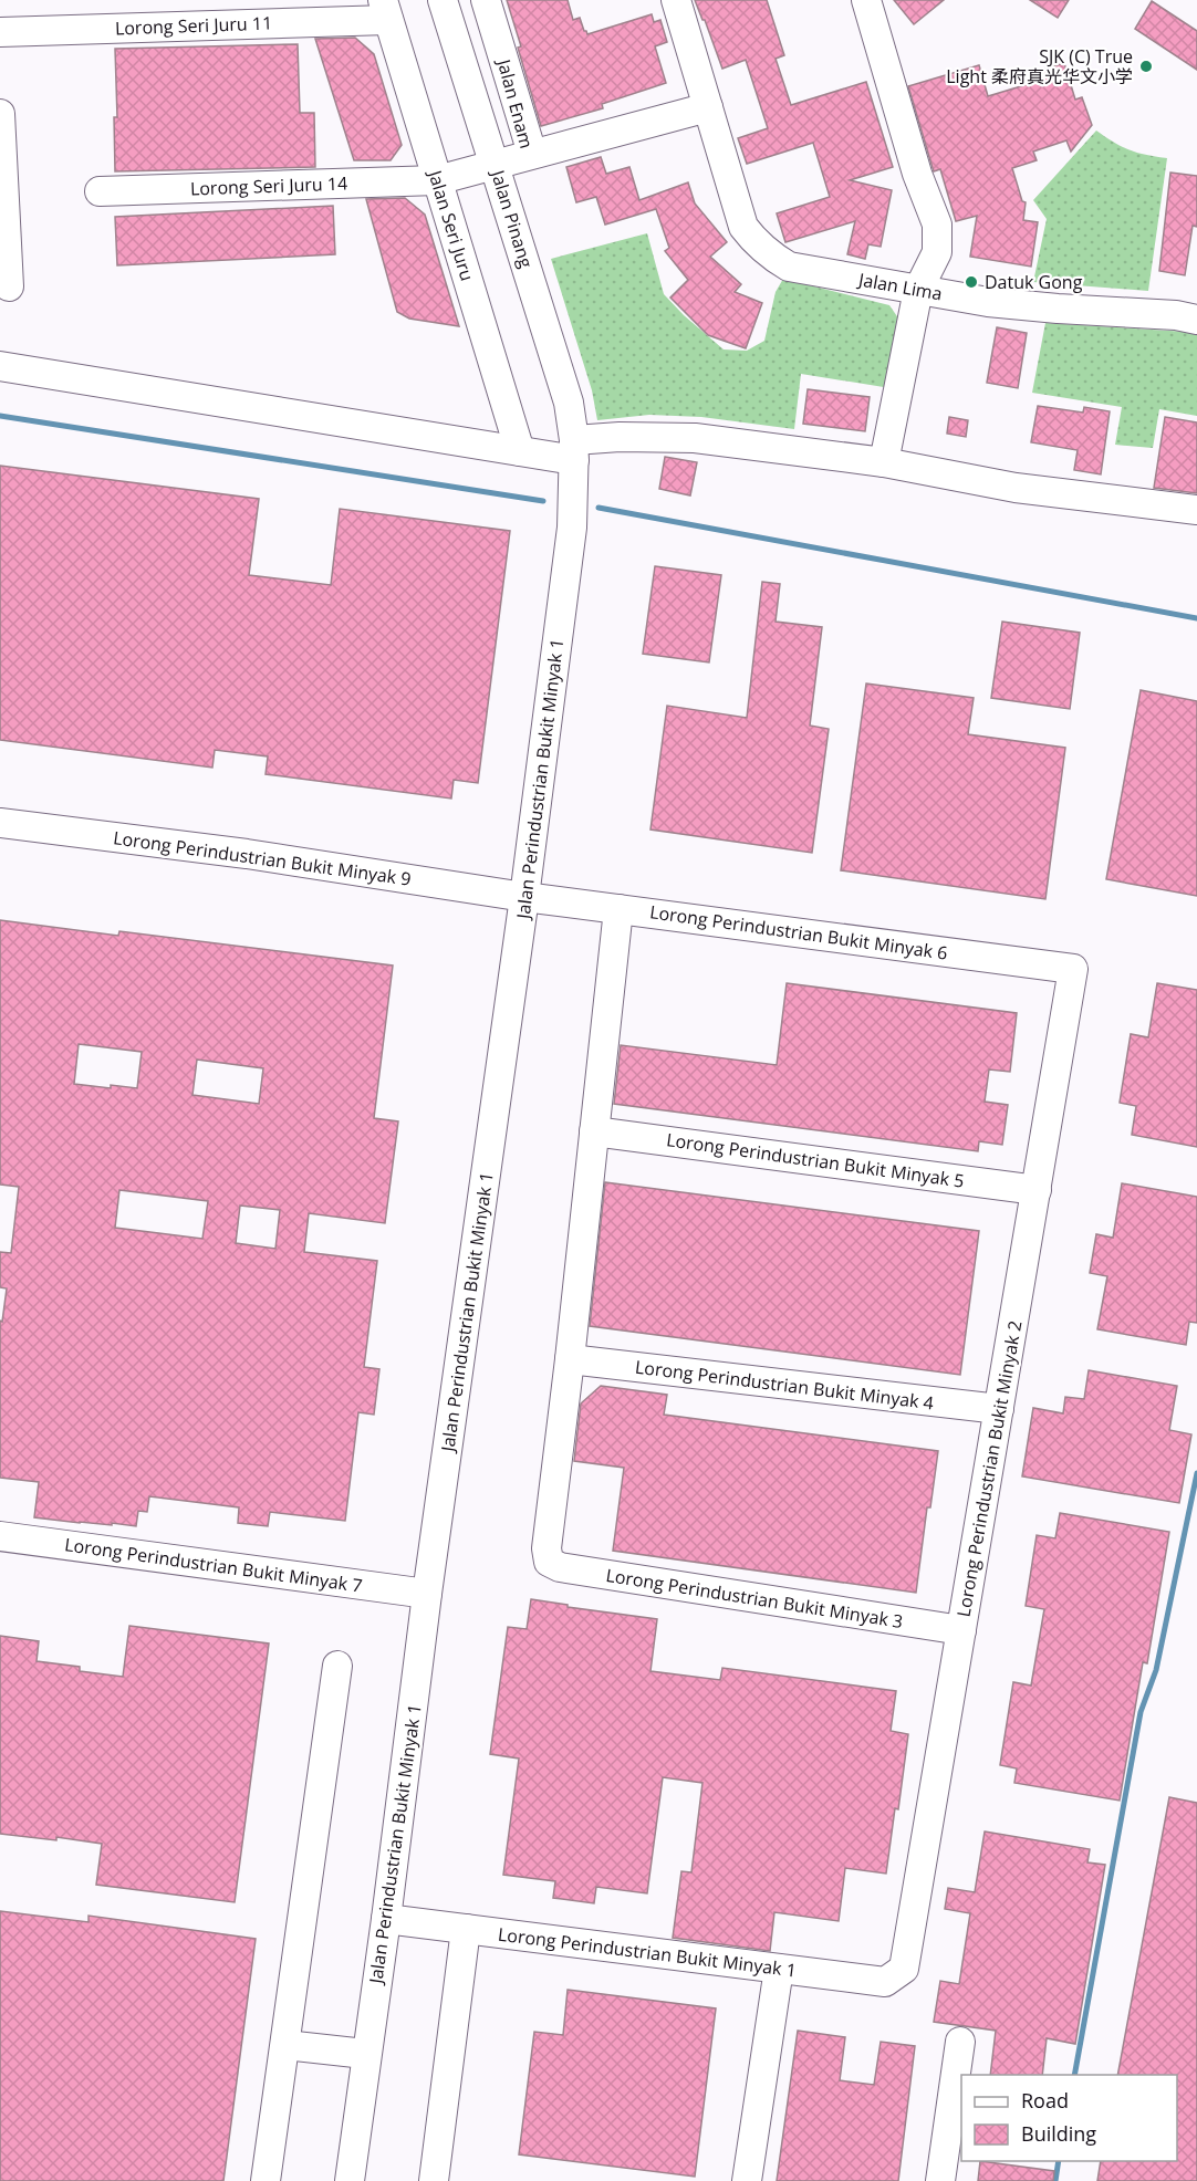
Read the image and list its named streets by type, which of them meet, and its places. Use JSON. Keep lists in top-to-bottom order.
{
  "streets": {
    "street": [
      "Lorong Seri Juru 11",
      "Jalan Enam",
      "Lorong Seri Juru 14",
      "Jalan Pinang",
      "Jalan Seri Juru",
      "Jalan Lima",
      "Jalan Perindustrian Bukit Minyak 1",
      "Lorong Perindustrian Bukit Minyak 9",
      "Lorong Perindustrian Bukit Minyak 6",
      "Lorong Perindustrian Bukit Minyak 5",
      "Lorong Perindustrian Bukit Minyak 4",
      "Lorong Perindustrian Bukit Minyak 2",
      "Lorong Perindustrian Bukit Minyak 7",
      "Lorong Perindustrian Bukit Minyak 3",
      "Lorong Perindustrian Bukit Minyak 1"
    ]
  },
  "crossings": [
    ["Lorong Seri Juru 11", "Jalan Seri Juru"],
    ["Jalan Enam", "Lorong Seri Juru 14"],
    ["Jalan Enam", "Jalan Pinang"],
    ["Jalan Enam", "Jalan Seri Juru"],
    ["Lorong Seri Juru 14", "Jalan Seri Juru"],
    ["Jalan Pinang", "Jalan Perindustrian Bukit Minyak 1"],
    ["Jalan Perindustrian Bukit Minyak 1", "Lorong Perindustrian Bukit Minyak 9"],
    ["Jalan Perindustrian Bukit Minyak 1", "Lorong Perindustrian Bukit Minyak 6"],
    ["Jalan Perindustrian Bukit Minyak 1", "Lorong Perindustrian Bukit Minyak 7"],
    ["Jalan Perindustrian Bukit Minyak 1", "Lorong Perindustrian Bukit Minyak 1"],
    ["Lorong Perindustrian Bukit Minyak 9", "Lorong Perindustrian Bukit Minyak 6"],
    ["Lorong Perindustrian Bukit Minyak 6", "Lorong Perindustrian Bukit Minyak 2"],
    ["Lorong Perindustrian Bukit Minyak 5", "Lorong Perindustrian Bukit Minyak 2"],
    ["Lorong Perindustrian Bukit Minyak 4", "Lorong Perindustrian Bukit Minyak 2"],
    ["Lorong Perindustrian Bukit Minyak 4", "Lorong Perindustrian Bukit Minyak 3"],
    ["Lorong Perindustrian Bukit Minyak 2", "Lorong Perindustrian Bukit Minyak 3"],
    ["Lorong Perindustrian Bukit Minyak 2", "Lorong Perindustrian Bukit Minyak 1"]
  ],
  "places": ["SJK (C) True Light 柔府真光华文小学", "Datuk Gong"],
  "legend": ["Road", "Building"]
}
